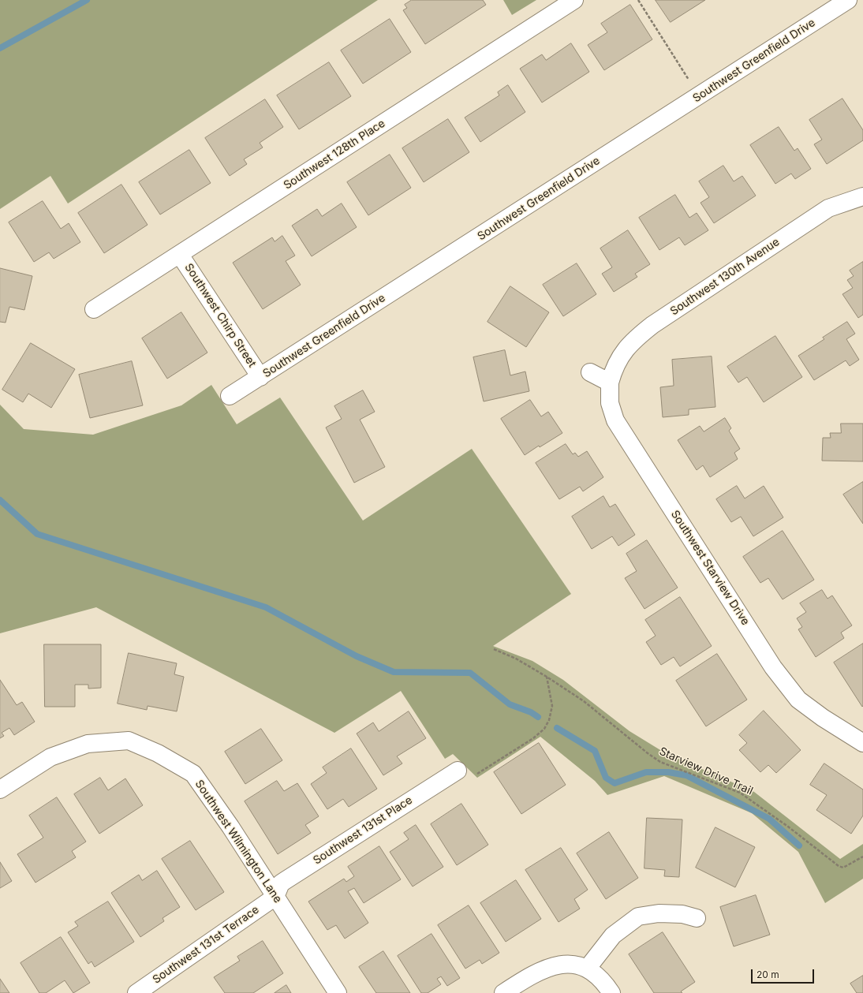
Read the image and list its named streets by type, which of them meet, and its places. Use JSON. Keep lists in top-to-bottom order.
{
  "streets": {
    "street": [
      "Southwest Greenfield Drive",
      "Southwest 128th Place",
      "Southwest 130th Avenue",
      "Southwest Chirp Street",
      "Southwest Starview Drive",
      "Southwest 131st Place",
      "Southwest Wilmington Lane",
      "Southwest 131st Terrace"
    ],
    "path": ["Starview Drive Trail"]
  },
  "crossings": [
    ["Southwest Greenfield Drive", "Southwest Chirp Street"],
    ["Southwest 128th Place", "Southwest Chirp Street"],
    ["Southwest 130th Avenue", "Southwest Starview Drive"],
    ["Southwest 131st Place", "Southwest Wilmington Lane"],
    ["Southwest 131st Place", "Southwest 131st Terrace"],
    ["Southwest Wilmington Lane", "Southwest 131st Terrace"]
  ],
  "scale_bar": "20 m"
}
